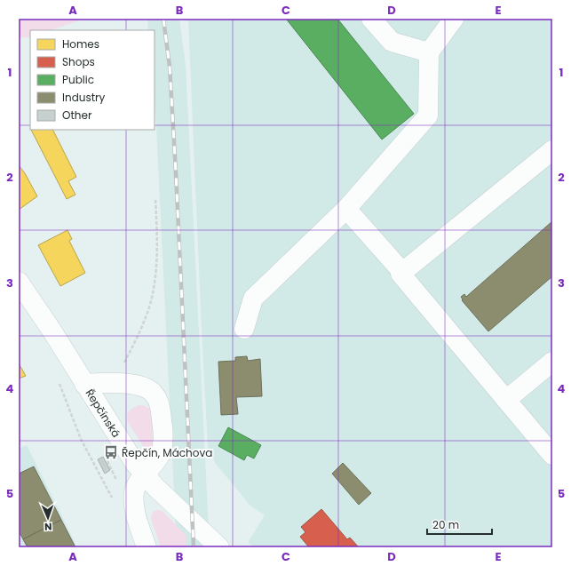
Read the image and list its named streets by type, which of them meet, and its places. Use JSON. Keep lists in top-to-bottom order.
{
  "streets": {
    "street": ["Řepčínská"]
  },
  "places": {
    "bus stop": ["Řepčín, Máchova"]
  },
  "legend": [
    "Homes",
    "Shops",
    "Public",
    "Industry",
    "Other"
  ],
  "scale_bar": "20 m",
  "north": "bottom",
  "grid": {
    "columns": [
      "A",
      "B",
      "C",
      "D",
      "E"
    ],
    "rows": [
      "1",
      "2",
      "3",
      "4",
      "5"
    ]
  }
}
